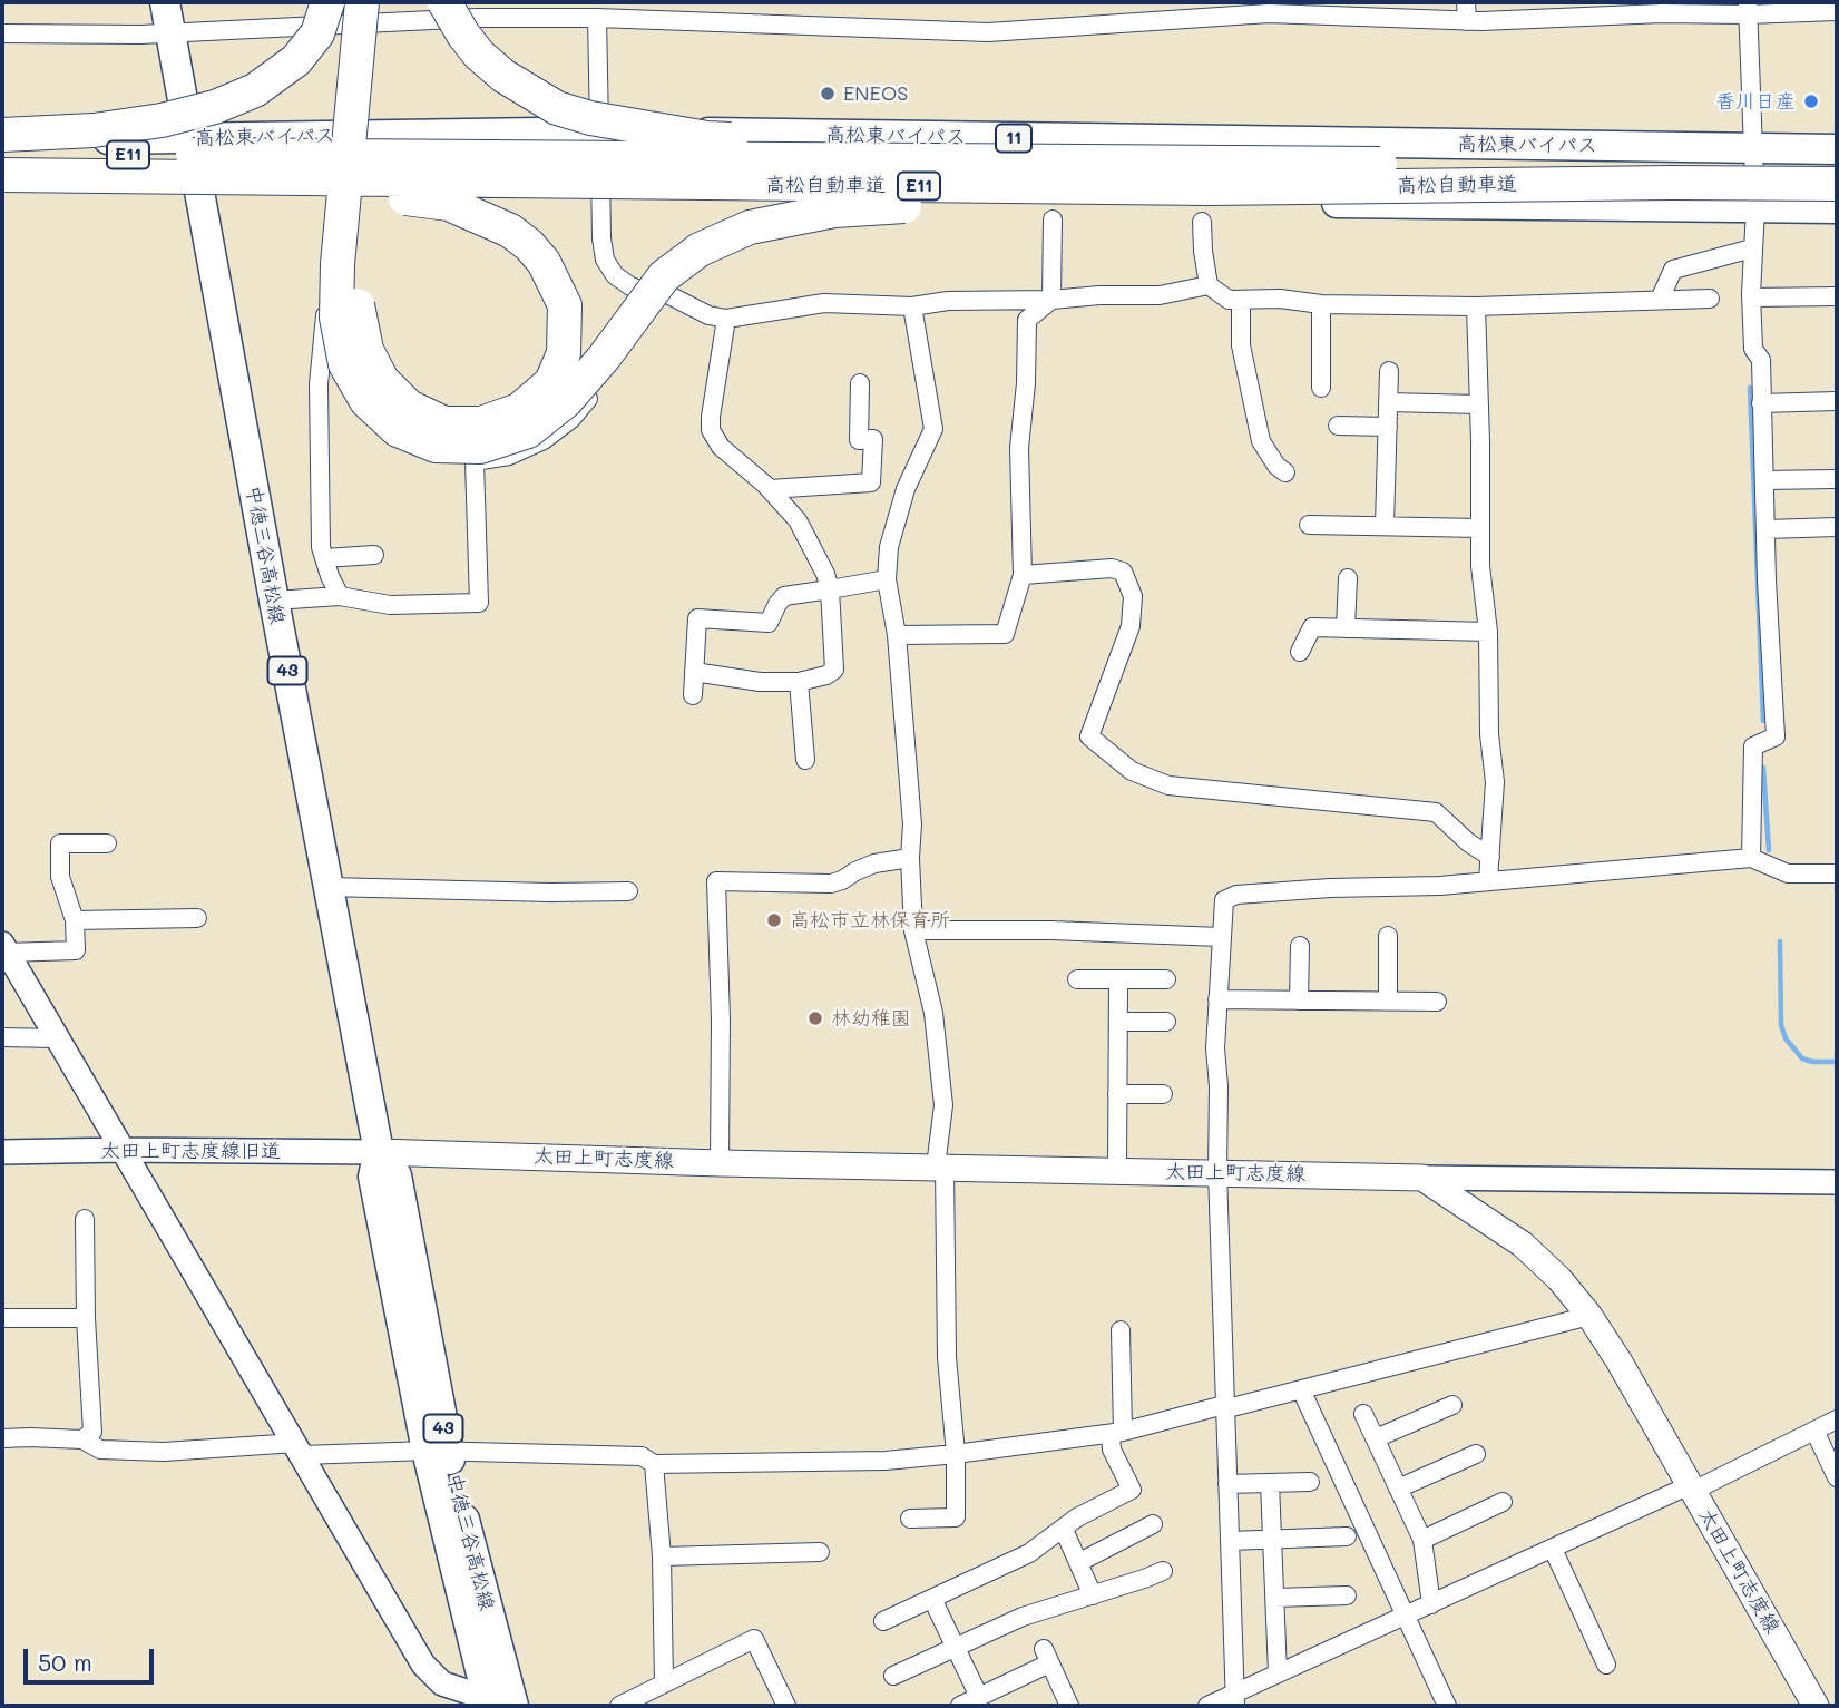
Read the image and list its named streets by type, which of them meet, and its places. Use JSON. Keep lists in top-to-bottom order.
{
  "streets": {
    "highway": ["E11", "高松自動車道"],
    "main road": [
      "高松東バイパス",
      "11",
      "中徳三谷高松線",
      "43",
      "太田上町志度線"
    ],
    "street": ["太田上町志度線旧道"]
  },
  "crossings": [
    ["高松東バイパス", "中徳三谷高松線"],
    ["中徳三谷高松線", "太田上町志度線旧道"],
    ["中徳三谷高松線", "太田上町志度線"],
    ["太田上町志度線旧道", "太田上町志度線"]
  ],
  "places": [
    "ENEOS",
    "香川日産",
    "高松市立林保育所",
    "林幼稚園"
  ],
  "scale_bar": "50 m"
}
